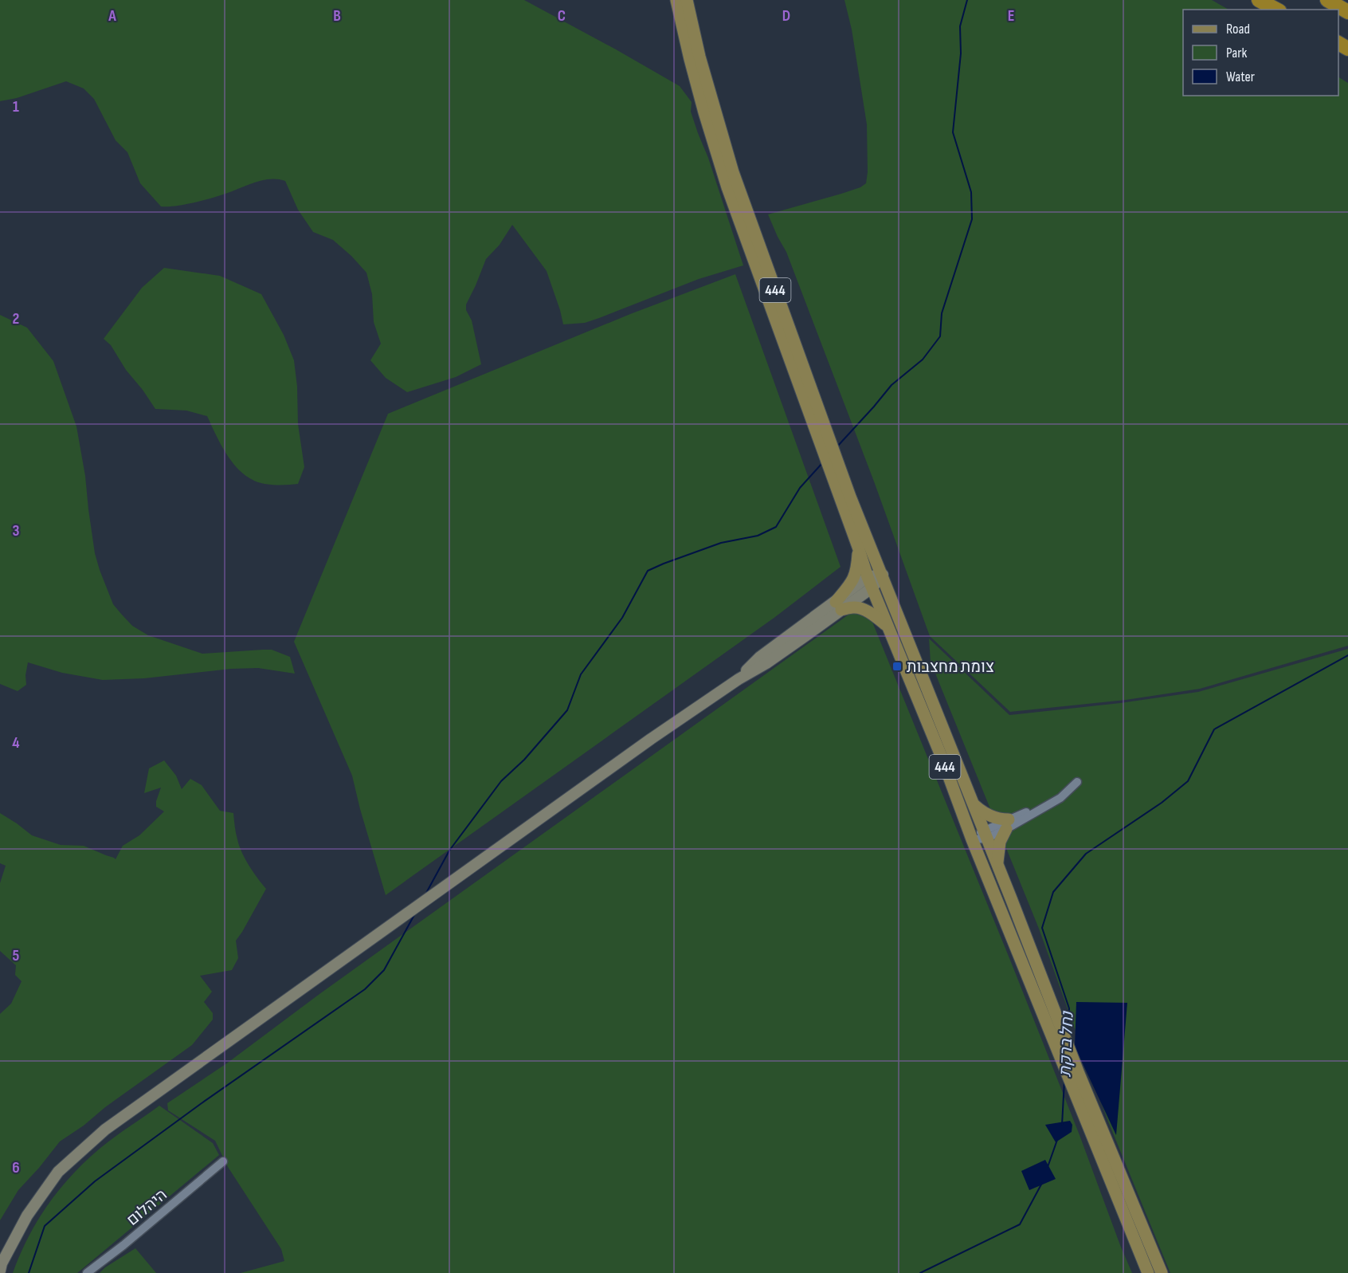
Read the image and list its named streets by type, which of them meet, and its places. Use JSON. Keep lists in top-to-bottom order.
{
  "streets": {
    "main road": ["444"],
    "street": ["היהלום"]
  },
  "water": ["נחל ברקת"],
  "places": {
    "transit": ["צומת מחצבות"]
  },
  "legend": ["Road", "Park", "Water"],
  "grid": {
    "columns": [
      "A",
      "B",
      "C",
      "D",
      "E"
    ],
    "rows": [
      "1",
      "2",
      "3",
      "4",
      "5",
      "6"
    ]
  }
}
